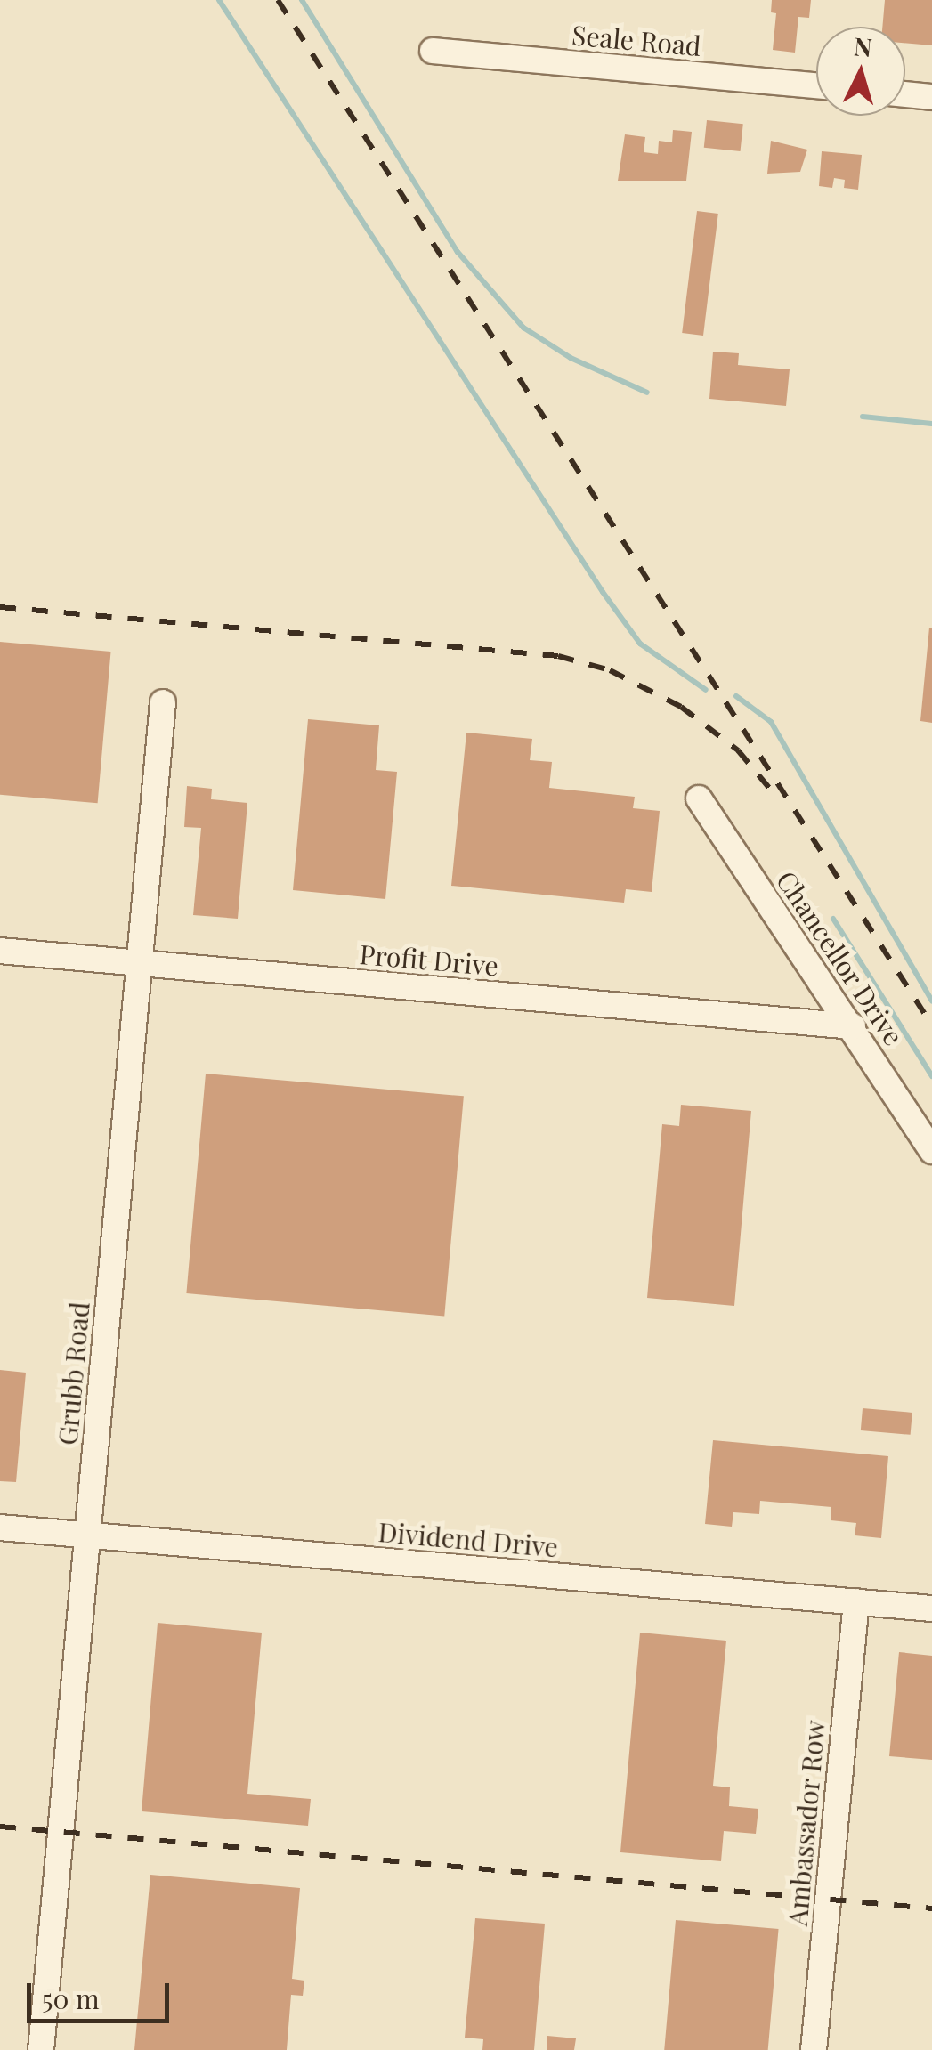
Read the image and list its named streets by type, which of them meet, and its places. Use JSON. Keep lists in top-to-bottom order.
{
  "streets": {
    "street": [
      "Seale Road",
      "Chancellor Drive",
      "Profit Drive",
      "Grubb Road",
      "Dividend Drive",
      "Ambassador Row"
    ]
  },
  "crossings": [
    ["Chancellor Drive", "Profit Drive"],
    ["Profit Drive", "Grubb Road"],
    ["Grubb Road", "Dividend Drive"],
    ["Dividend Drive", "Ambassador Row"]
  ],
  "scale_bar": "50 m",
  "north": "top"
}
